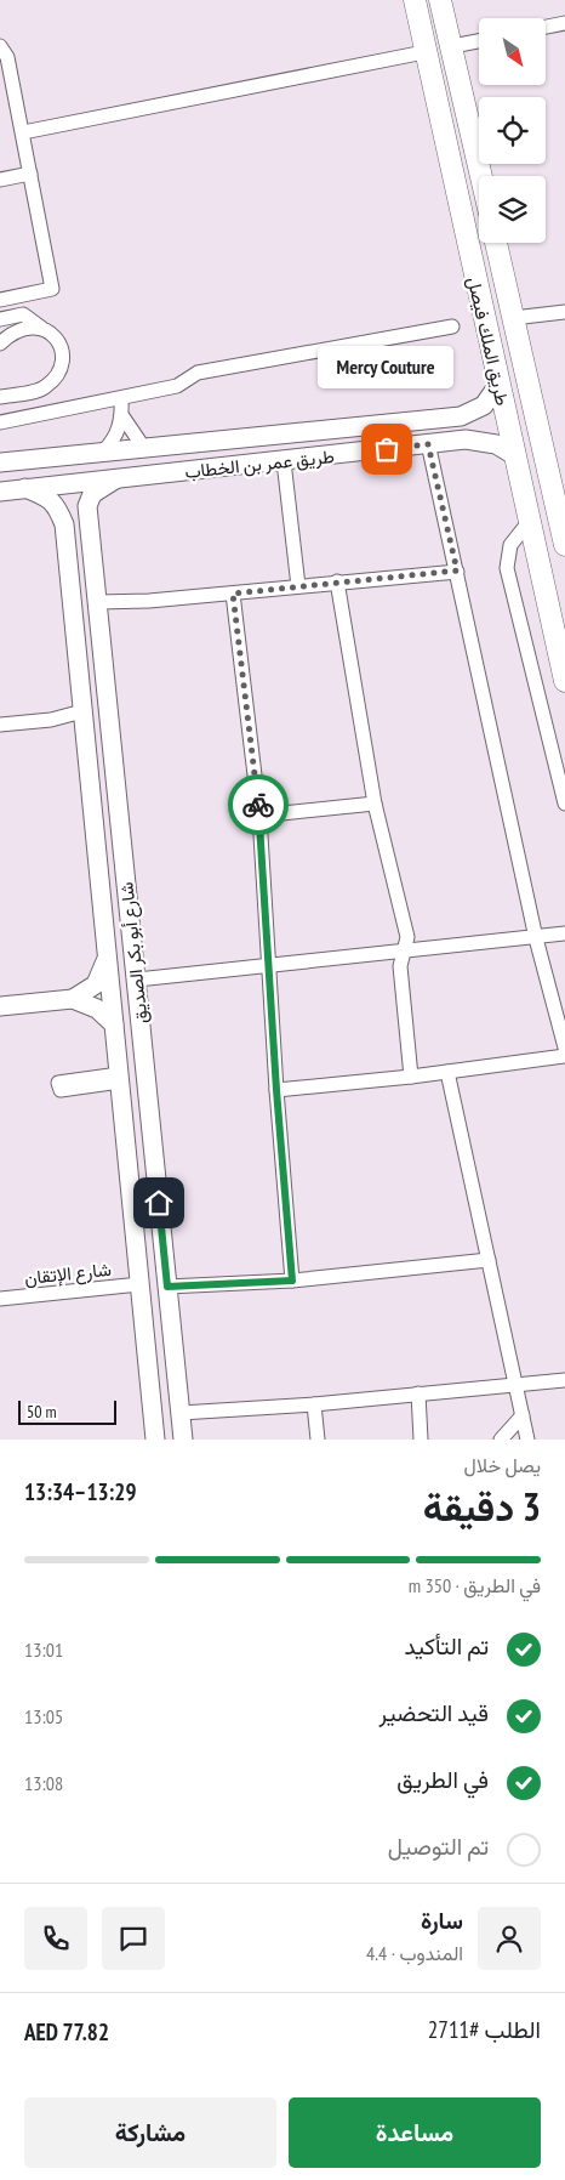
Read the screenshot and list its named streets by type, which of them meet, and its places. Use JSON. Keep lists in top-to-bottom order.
{
  "streets": {
    "main road": ["طريق الملك فيصل"],
    "street": ["طريق عمر بن الخطاب", "شارع أبو بكر الصديق", "شارع الإتقان"]
  },
  "crossings": [
    ["طريق الملك فيصل", "طريق عمر بن الخطاب"],
    ["طريق عمر بن الخطاب", "شارع أبو بكر الصديق"],
    ["شارع أبو بكر الصديق", "شارع الإتقان"]
  ],
  "places": ["Mercy Couture"],
  "scale_bar": "50 m",
  "north": "bottom right",
  "page": {
    "bubble": "Mercy Couture",
    "scale": "50 m",
    "heading": ["3 دقيقة", "يصل خلال", "13:29–13:34"],
    "panel": [
      "سارة",
      "المندوب · 4.4",
      "الطلب #2711",
      "AED 77.82"
    ],
    "bar": "في الطريق · 350 m",
    "list": [
      ["تم التأكيد", "13:01"],
      ["قيد التحضير", "13:05"],
      ["في الطريق", "13:08"],
      "تم التوصيل"
    ],
    "buttons": ["مساعدة", "مشاركة"]
  }
}
